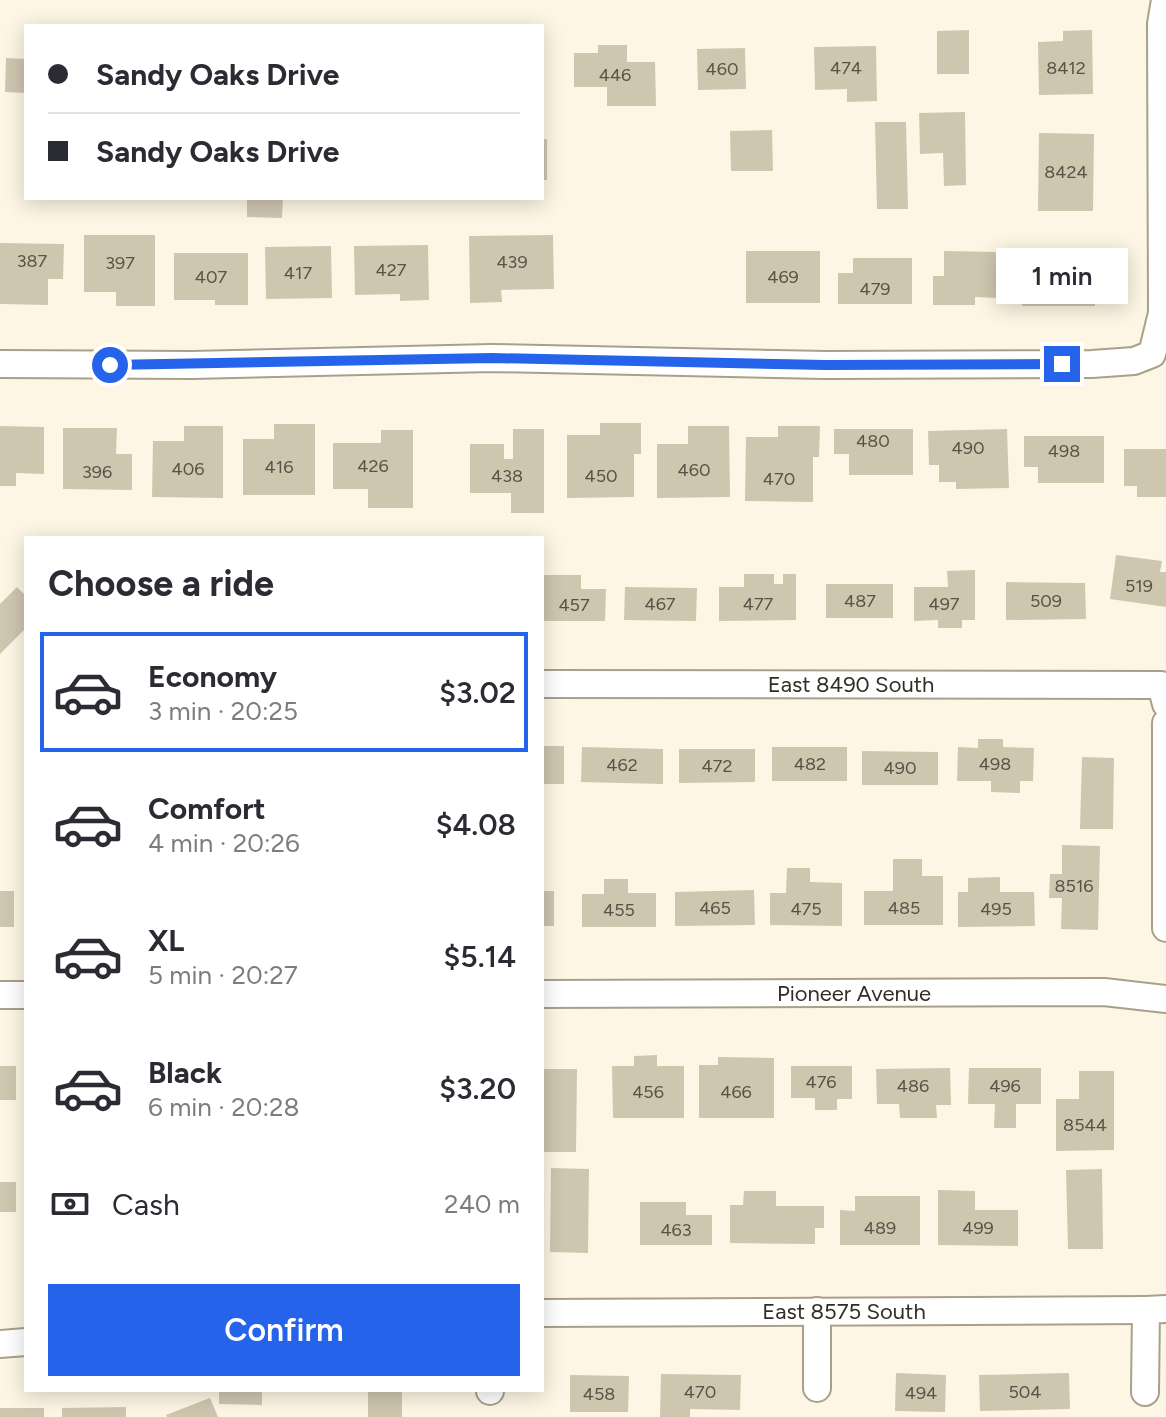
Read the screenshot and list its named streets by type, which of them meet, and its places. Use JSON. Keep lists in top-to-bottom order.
{
  "streets": {
    "street": ["East 8490 South", "Pioneer Avenue", "East 8575 South"]
  },
  "house_numbers": [
    "474",
    "8412",
    "460",
    "446",
    "8424",
    "387",
    "439",
    "397",
    "427",
    "417",
    "407",
    "469",
    "479",
    "480",
    "490",
    "498",
    "426",
    "416",
    "406",
    "460",
    "396",
    "438",
    "450",
    "470",
    "519",
    "487",
    "509",
    "467",
    "477",
    "497",
    "457",
    "482",
    "498",
    "462",
    "472",
    "490",
    "8516",
    "465",
    "485",
    "475",
    "495",
    "455",
    "476",
    "486",
    "496",
    "456",
    "466",
    "8544",
    "489",
    "499",
    "463",
    "470",
    "504",
    "494",
    "458"
  ],
  "page": {
    "banner": ["Sandy Oaks Drive", "Sandy Oaks Drive"],
    "bubble": "1 min",
    "heading": "Choose a ride",
    "list": [
      {
        "name": "Economy",
        "note": "3 min · 20:25",
        "value": "$3.02"
      },
      {
        "name": "Comfort",
        "note": "4 min · 20:26",
        "value": "$4.08"
      },
      {
        "name": "XL",
        "note": "5 min · 20:27",
        "value": "$5.14"
      },
      {
        "name": "Black",
        "note": "6 min · 20:28",
        "value": "$3.20"
      }
    ],
    "pay": ["Cash", "240 m"],
    "buttons": "Confirm"
  }
}
